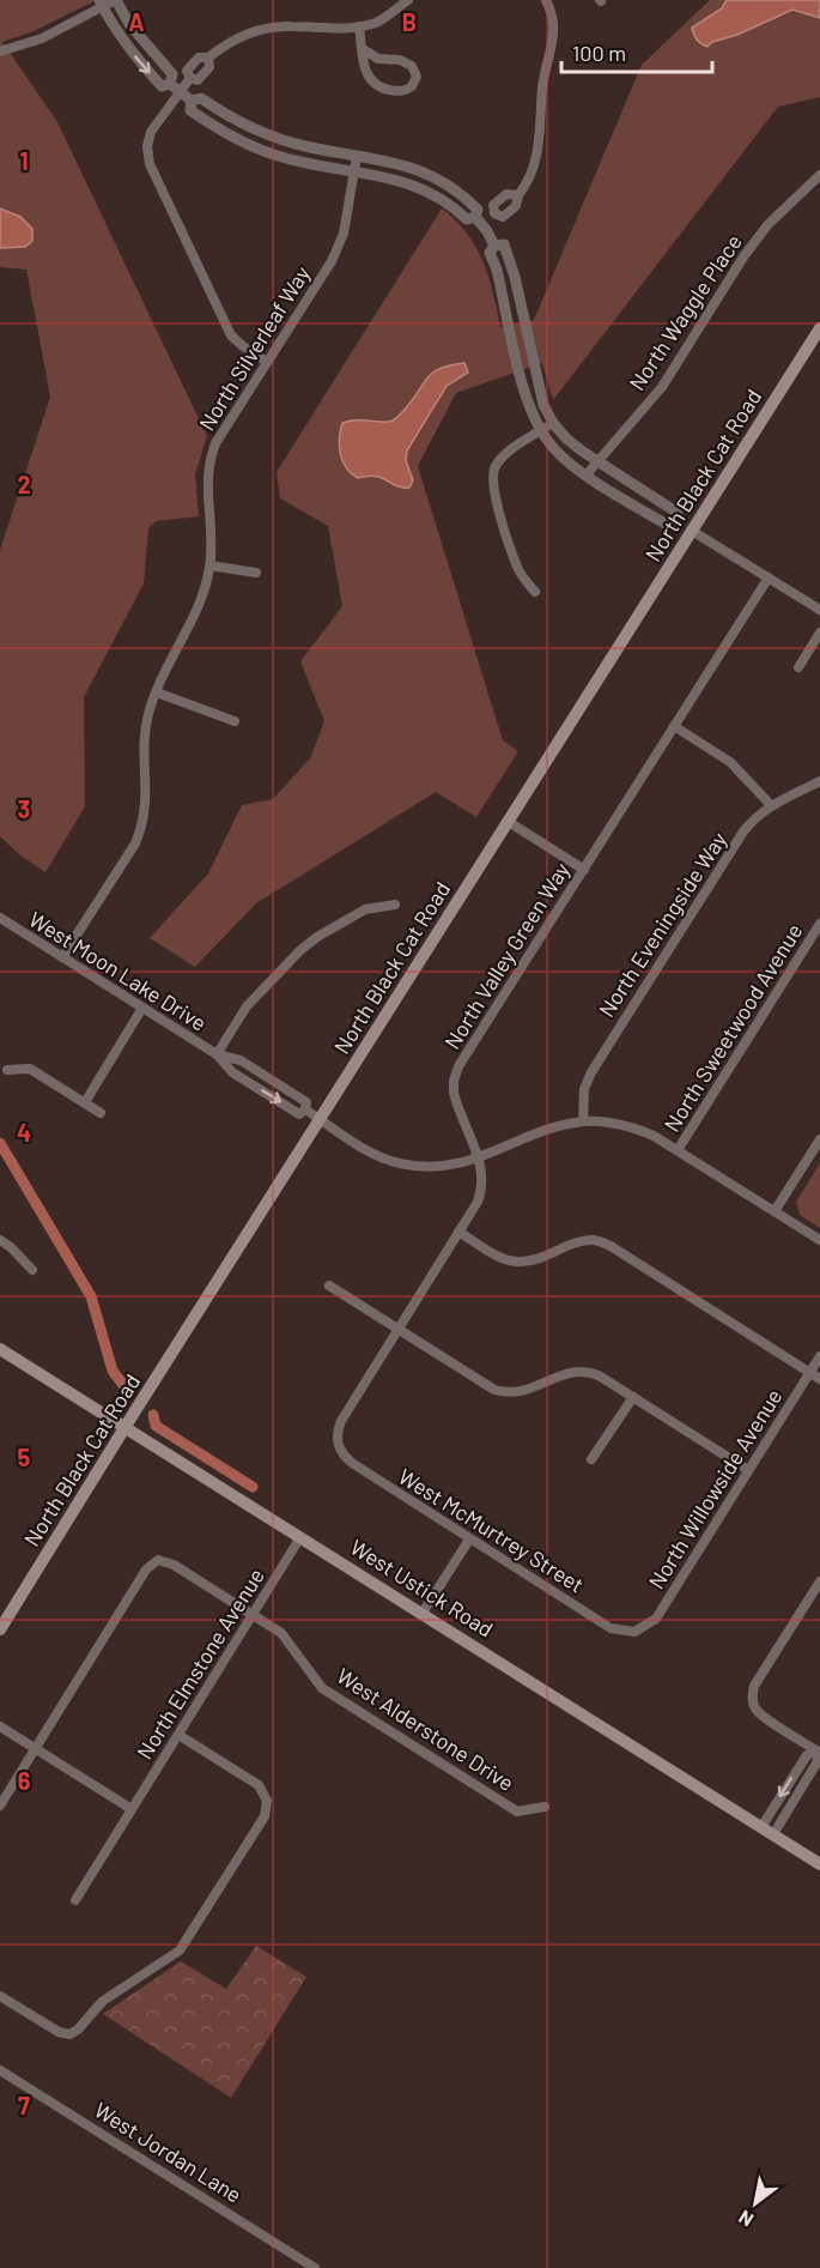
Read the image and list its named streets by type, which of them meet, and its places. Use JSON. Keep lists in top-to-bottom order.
{
  "streets": {
    "main road": ["North Black Cat Road", "West Ustick Road"],
    "street": [
      "North Waggle Place",
      "North Silverleaf Way",
      "North Eveningside Way",
      "North Valley Green Way",
      "West Moon Lake Drive",
      "North Sweetwood Avenue",
      "North Willowside Avenue",
      "West McMurtrey Street",
      "North Elmstone Avenue",
      "West Alderstone Drive",
      "West Jordan Lane"
    ]
  },
  "crossings": [
    ["North Silverleaf Way", "West Moon Lake Drive"],
    ["North Black Cat Road", "West Ustick Road"],
    ["North Valley Green Way", "West McMurtrey Street"],
    ["North Willowside Avenue", "West McMurtrey Street"],
    ["West Ustick Road", "North Elmstone Avenue"],
    ["North Elmstone Avenue", "West Alderstone Drive"]
  ],
  "scale_bar": "100 m",
  "north": "bottom left",
  "grid": {
    "columns": ["A", "B"],
    "rows": [
      "1",
      "2",
      "3",
      "4",
      "5",
      "6",
      "7"
    ]
  }
}
